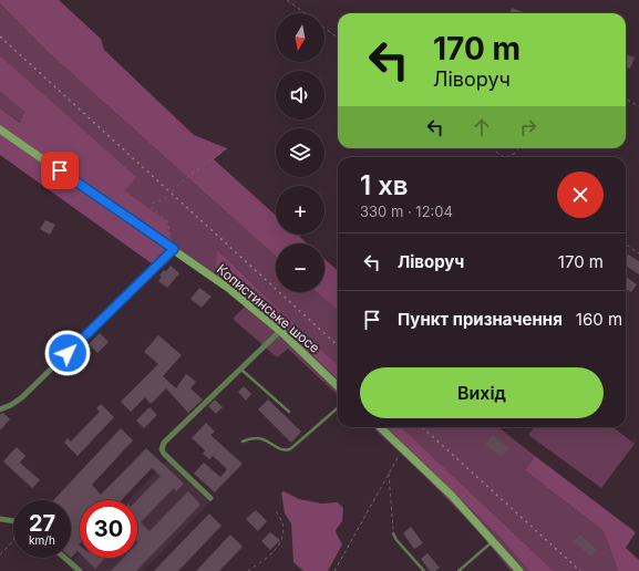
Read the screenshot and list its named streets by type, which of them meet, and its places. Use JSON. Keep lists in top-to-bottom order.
{
  "streets": {
    "street": ["Копистинське шосе"]
  },
  "north": "bottom",
  "page": {
    "map_buttons": ["+", "−"],
    "turn": ["170 m", "Ліворуч"],
    "heading": ["1 хв", "330 m · 12:04"],
    "list": [
      {
        "name": "Ліворуч",
        "value": "170 m"
      },
      {
        "name": "Пункт призначення",
        "value": "160 m"
      }
    ],
    "buttons": "Вихід",
    "speed": "27 km/h",
    "limit": "30"
  }
}
